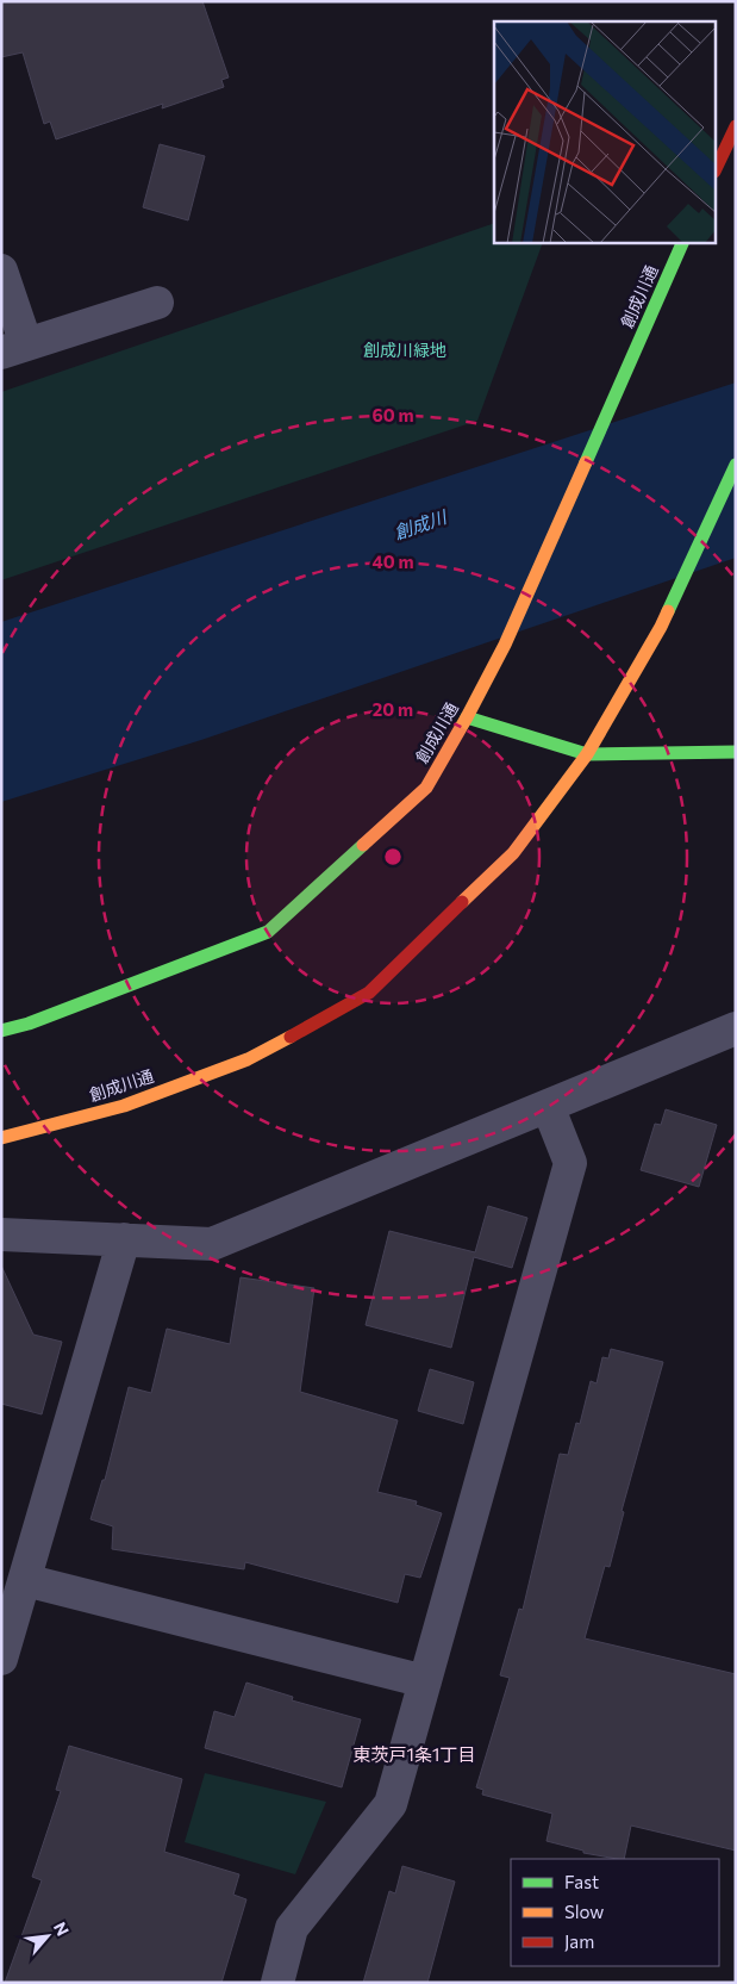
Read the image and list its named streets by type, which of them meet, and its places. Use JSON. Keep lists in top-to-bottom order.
{
  "streets": {
    "main road": ["創成川通"]
  },
  "districts": ["東茨戸1条1丁目"],
  "water": ["創成川"],
  "parks": ["創成川緑地"],
  "legend": ["Fast", "Slow", "Jam"],
  "north": "top right",
  "rings": ["60 m", "40 m", "20 m"]
}
